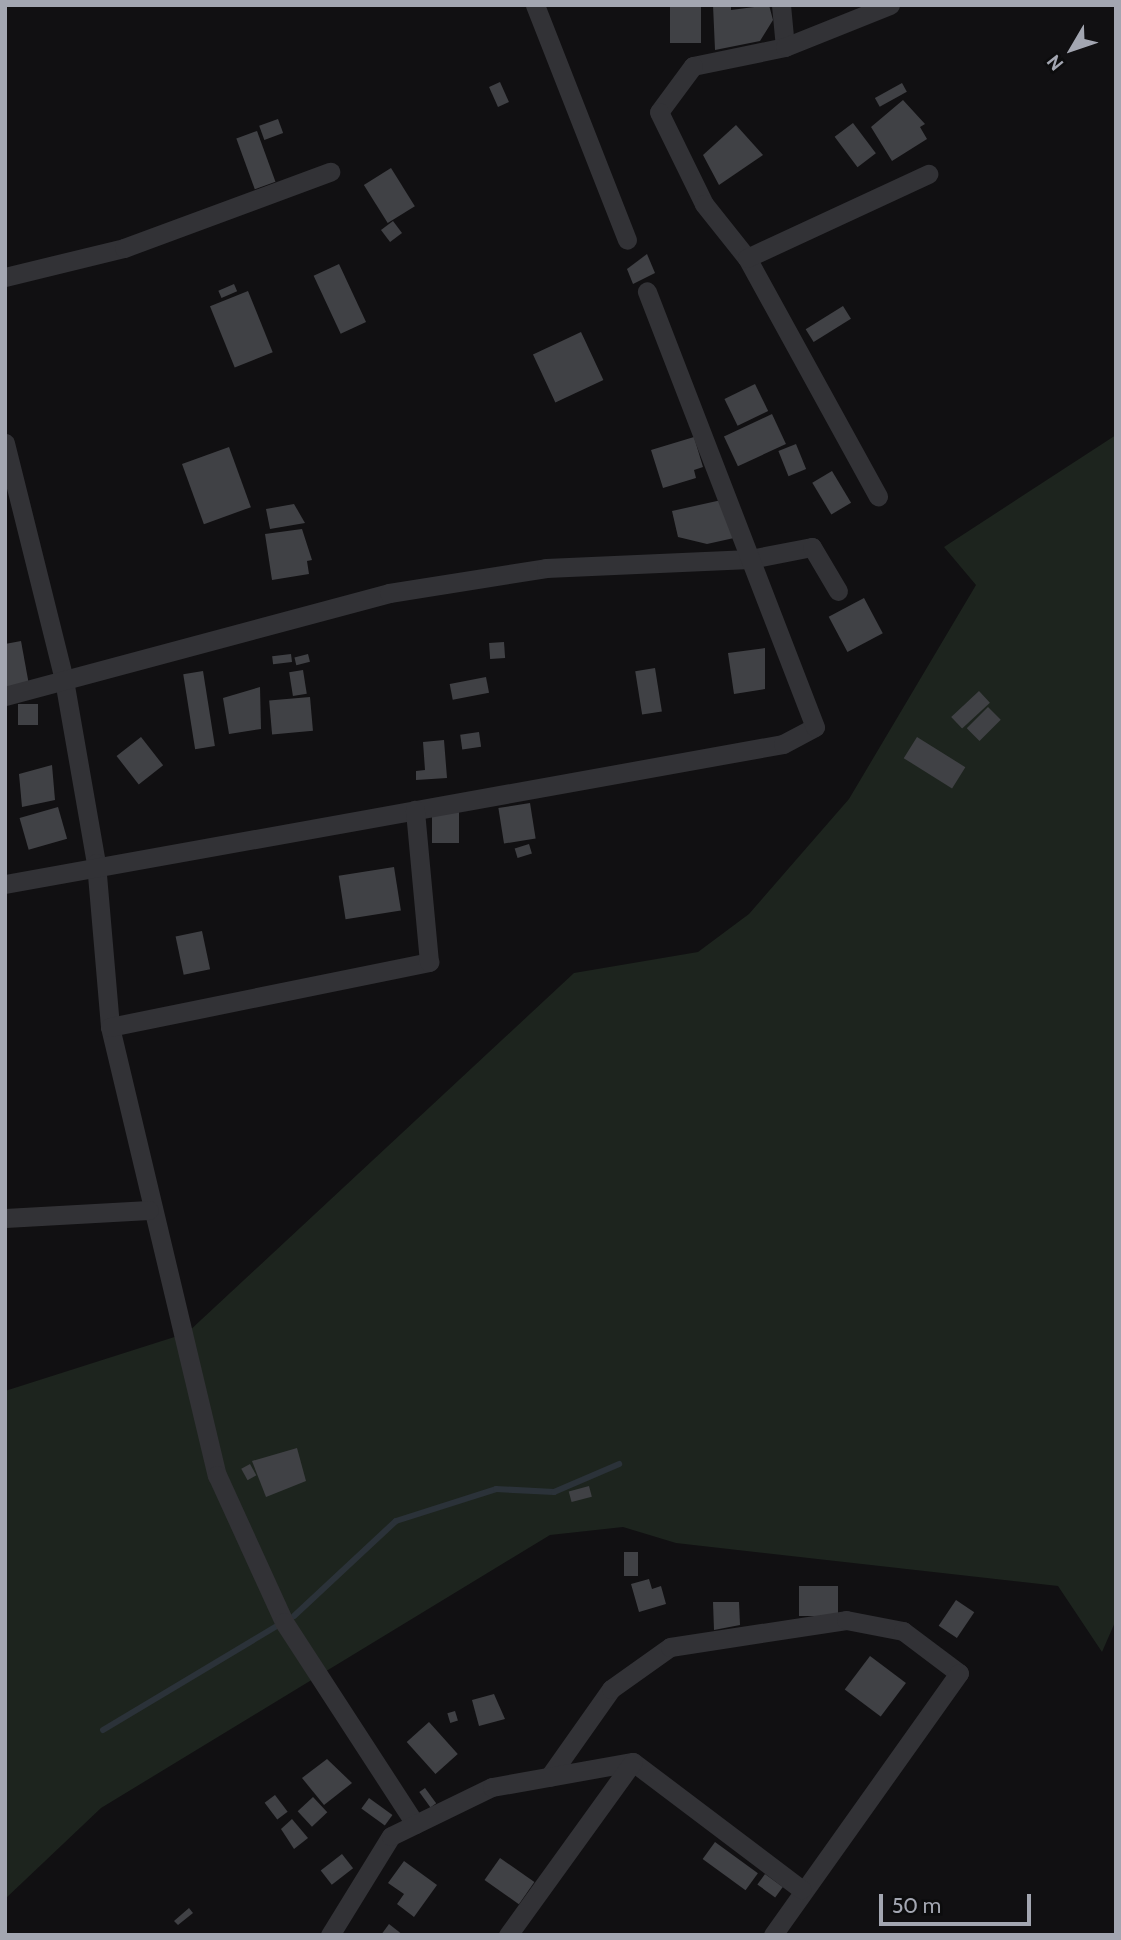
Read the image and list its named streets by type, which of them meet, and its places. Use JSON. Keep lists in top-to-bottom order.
{
  "scale_bar": "50 m",
  "north": "bottom left"
}
